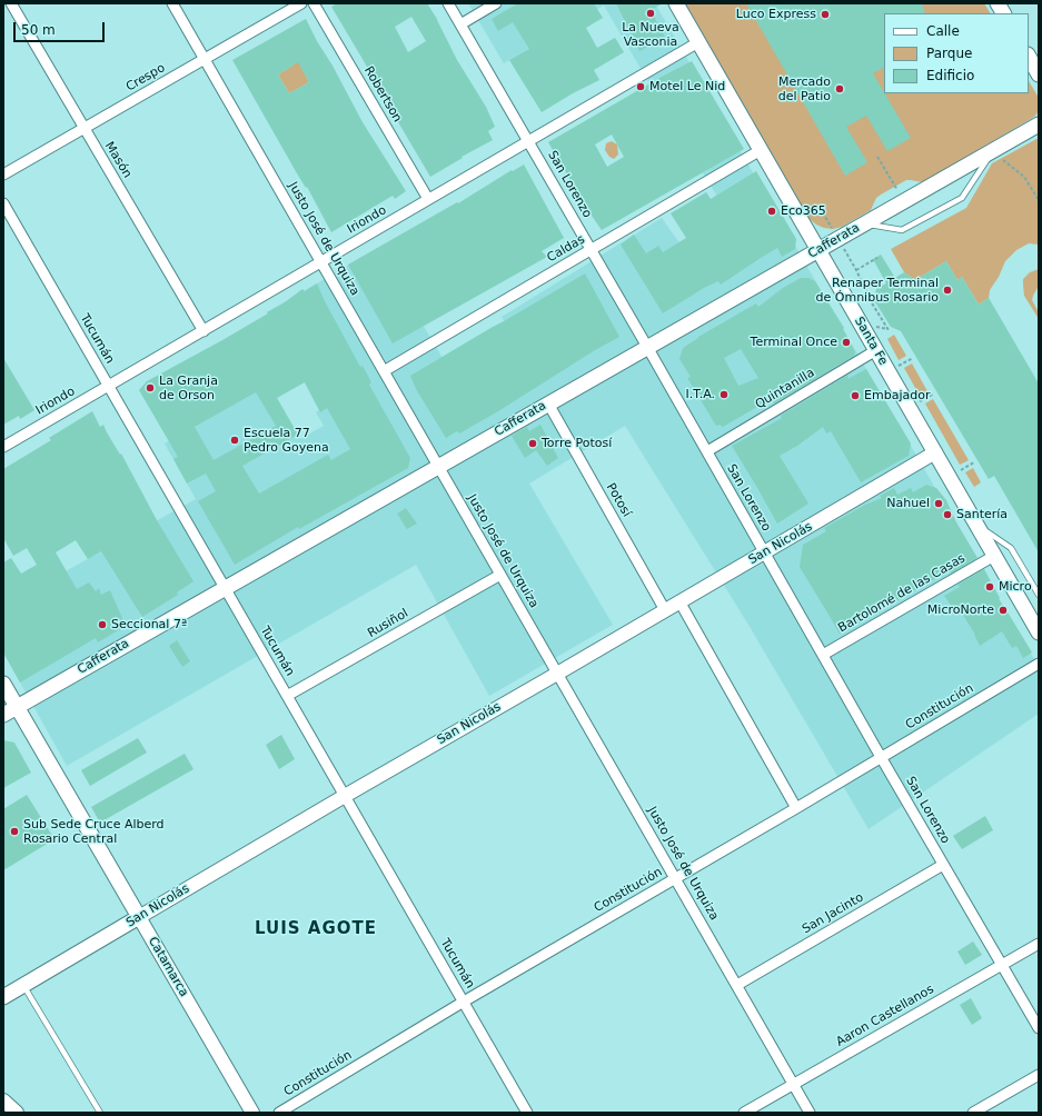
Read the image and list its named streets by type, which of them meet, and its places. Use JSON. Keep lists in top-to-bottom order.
{
  "streets": {
    "main road": [
      "Cafferata",
      "Santa Fe",
      "San Nicolás",
      "Catamarca"
    ],
    "street": [
      "Crespo",
      "Robertson",
      "Masón",
      "San Lorenzo",
      "Iriondo",
      "Justo José de Urquiza",
      "Caldas",
      "Tucumán",
      "Quintanilla",
      "Potosí",
      "Bartolomé de las Casas",
      "Rusiñol",
      "Constitución",
      "San Jacinto",
      "Aaron Castellanos"
    ]
  },
  "crossings": [
    ["Crespo", "Masón"],
    ["Crespo", "Justo José de Urquiza"],
    ["Robertson", "Iriondo"],
    ["Masón", "Iriondo"],
    ["San Lorenzo", "Iriondo"],
    ["San Lorenzo", "Cafferata"],
    ["San Lorenzo", "Caldas"],
    ["San Lorenzo", "Quintanilla"],
    ["San Lorenzo", "San Nicolás"],
    ["San Lorenzo", "Bartolomé de las Casas"],
    ["San Lorenzo", "Constitución"],
    ["San Lorenzo", "San Jacinto"],
    ["San Lorenzo", "Aaron Castellanos"],
    ["Iriondo", "Justo José de Urquiza"],
    ["Iriondo", "Tucumán"],
    ["Iriondo", "Santa Fe"],
    ["Justo José de Urquiza", "Cafferata"],
    ["Justo José de Urquiza", "Caldas"],
    ["Justo José de Urquiza", "San Nicolás"],
    ["Justo José de Urquiza", "Rusiñol"],
    ["Justo José de Urquiza", "Constitución"],
    ["Justo José de Urquiza", "San Jacinto"],
    ["Justo José de Urquiza", "Aaron Castellanos"],
    ["Cafferata", "Tucumán"],
    ["Cafferata", "Santa Fe"],
    ["Cafferata", "Potosí"],
    ["Cafferata", "Catamarca"],
    ["Caldas", "Santa Fe"],
    ["Tucumán", "San Nicolás"],
    ["Tucumán", "Rusiñol"],
    ["Tucumán", "Constitución"],
    ["Santa Fe", "Quintanilla"],
    ["Santa Fe", "San Nicolás"],
    ["Santa Fe", "Bartolomé de las Casas"],
    ["Potosí", "San Nicolás"],
    ["San Nicolás", "Catamarca"]
  ],
  "districts": ["LUIS AGOTE"],
  "places": [
    "La Nueva Vasconia",
    "Luco Express",
    "Motel Le Nid",
    "Mercado del Patio",
    "Eco365",
    "Renaper Terminal de Ómnibus Rosario",
    "Terminal Once",
    "La Granja de Orson",
    "I.T.A.",
    "Embajador",
    "Escuela 77 Pedro Goyena",
    "Torre Potosí",
    "Nahuel",
    "Santería",
    "Micro",
    "MicroNorte",
    "Seccional 7ª",
    "Sub Sede Cruce Alberd Rosario Central"
  ],
  "legend": ["Calle", "Parque", "Edificio"],
  "scale_bar": "50 m"
}
